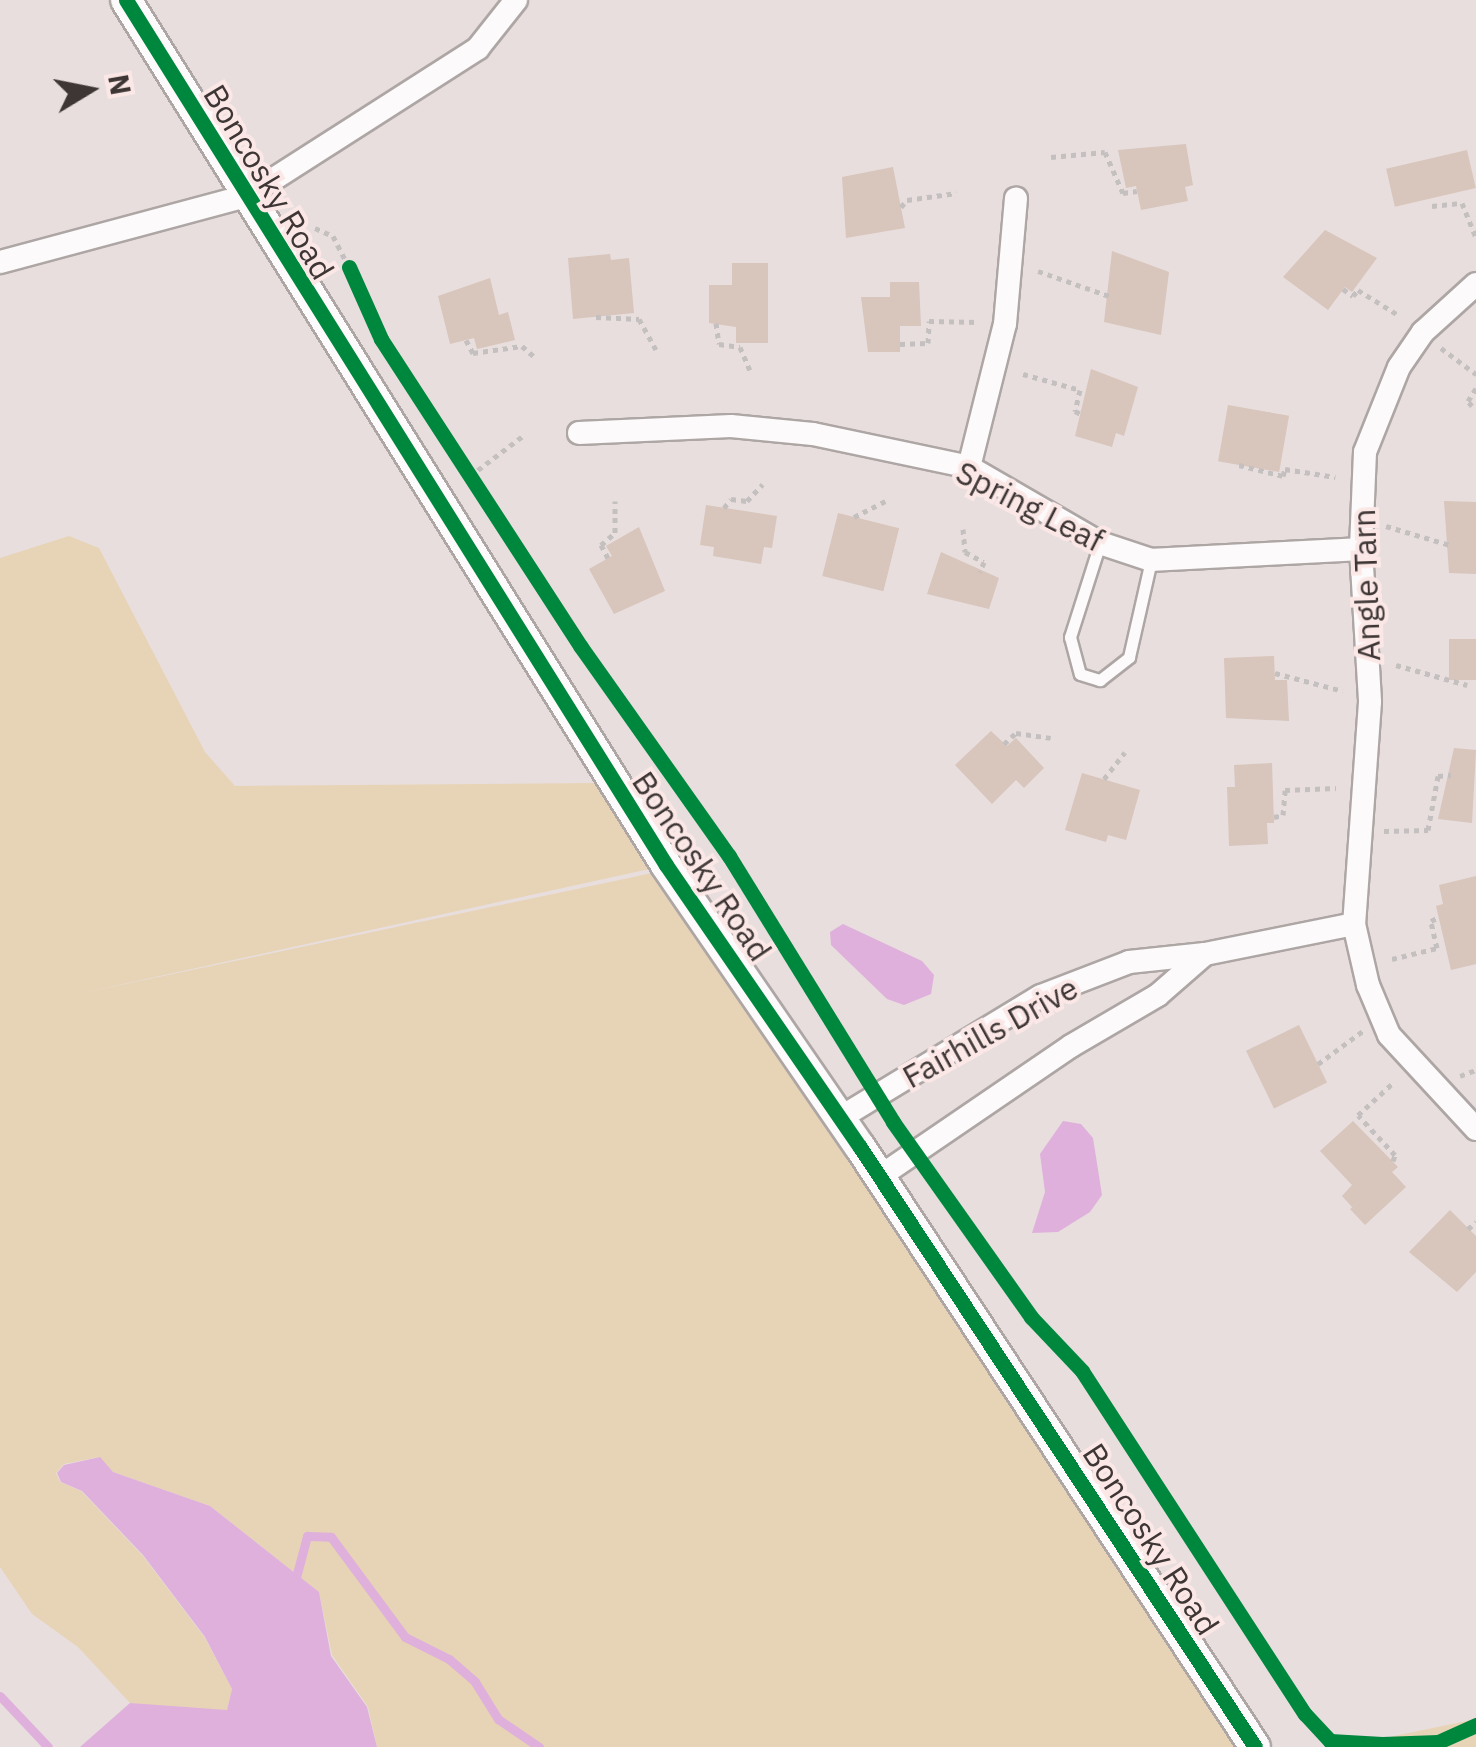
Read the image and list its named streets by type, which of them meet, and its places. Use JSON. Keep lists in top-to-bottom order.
{
  "streets": {
    "street": [
      "Boncosky Road",
      "Spring Leaf",
      "Angle Tarn",
      "Fairhills Drive"
    ]
  },
  "crossings": [
    ["Boncosky Road", "Fairhills Drive"],
    ["Spring Leaf", "Angle Tarn"],
    ["Angle Tarn", "Fairhills Drive"]
  ],
  "north": "right"
}
